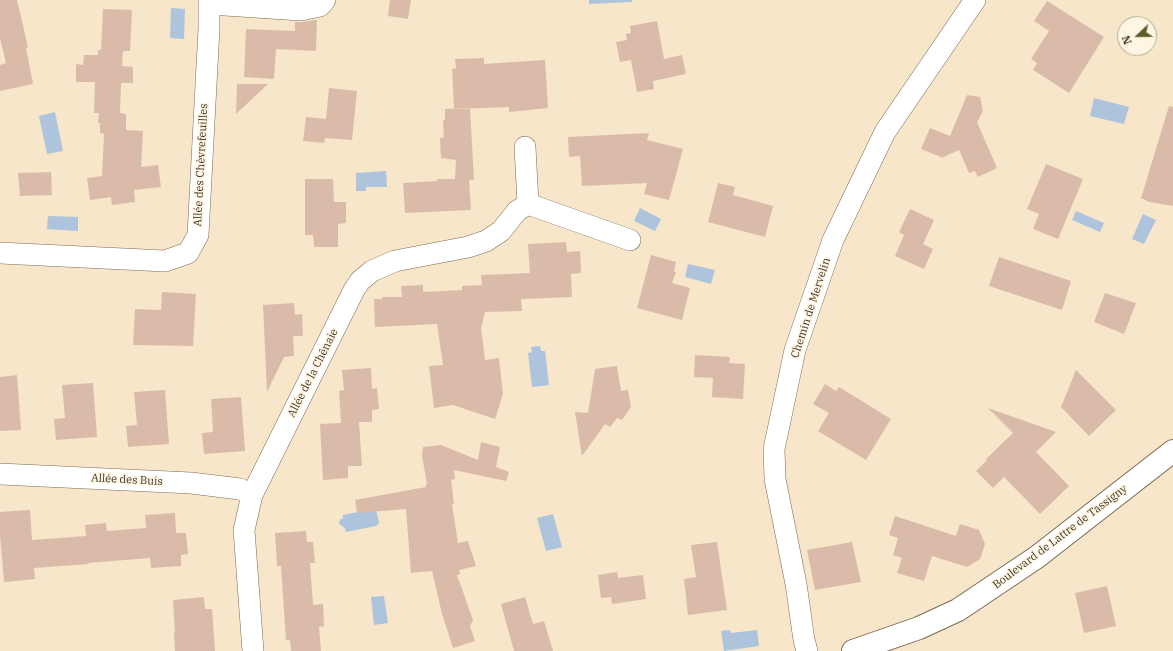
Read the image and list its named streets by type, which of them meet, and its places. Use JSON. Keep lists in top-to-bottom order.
{
  "streets": {
    "street": [
      "Allée des Chèvrefeuilles",
      "Chemin de Mervelin",
      "Allée de la Chênaie",
      "Allée des Buis",
      "Boulevard de Lattre de Tassigny"
    ]
  },
  "crossings": [
    ["Allée de la Chênaie", "Allée des Buis"]
  ],
  "north": "left"
}
